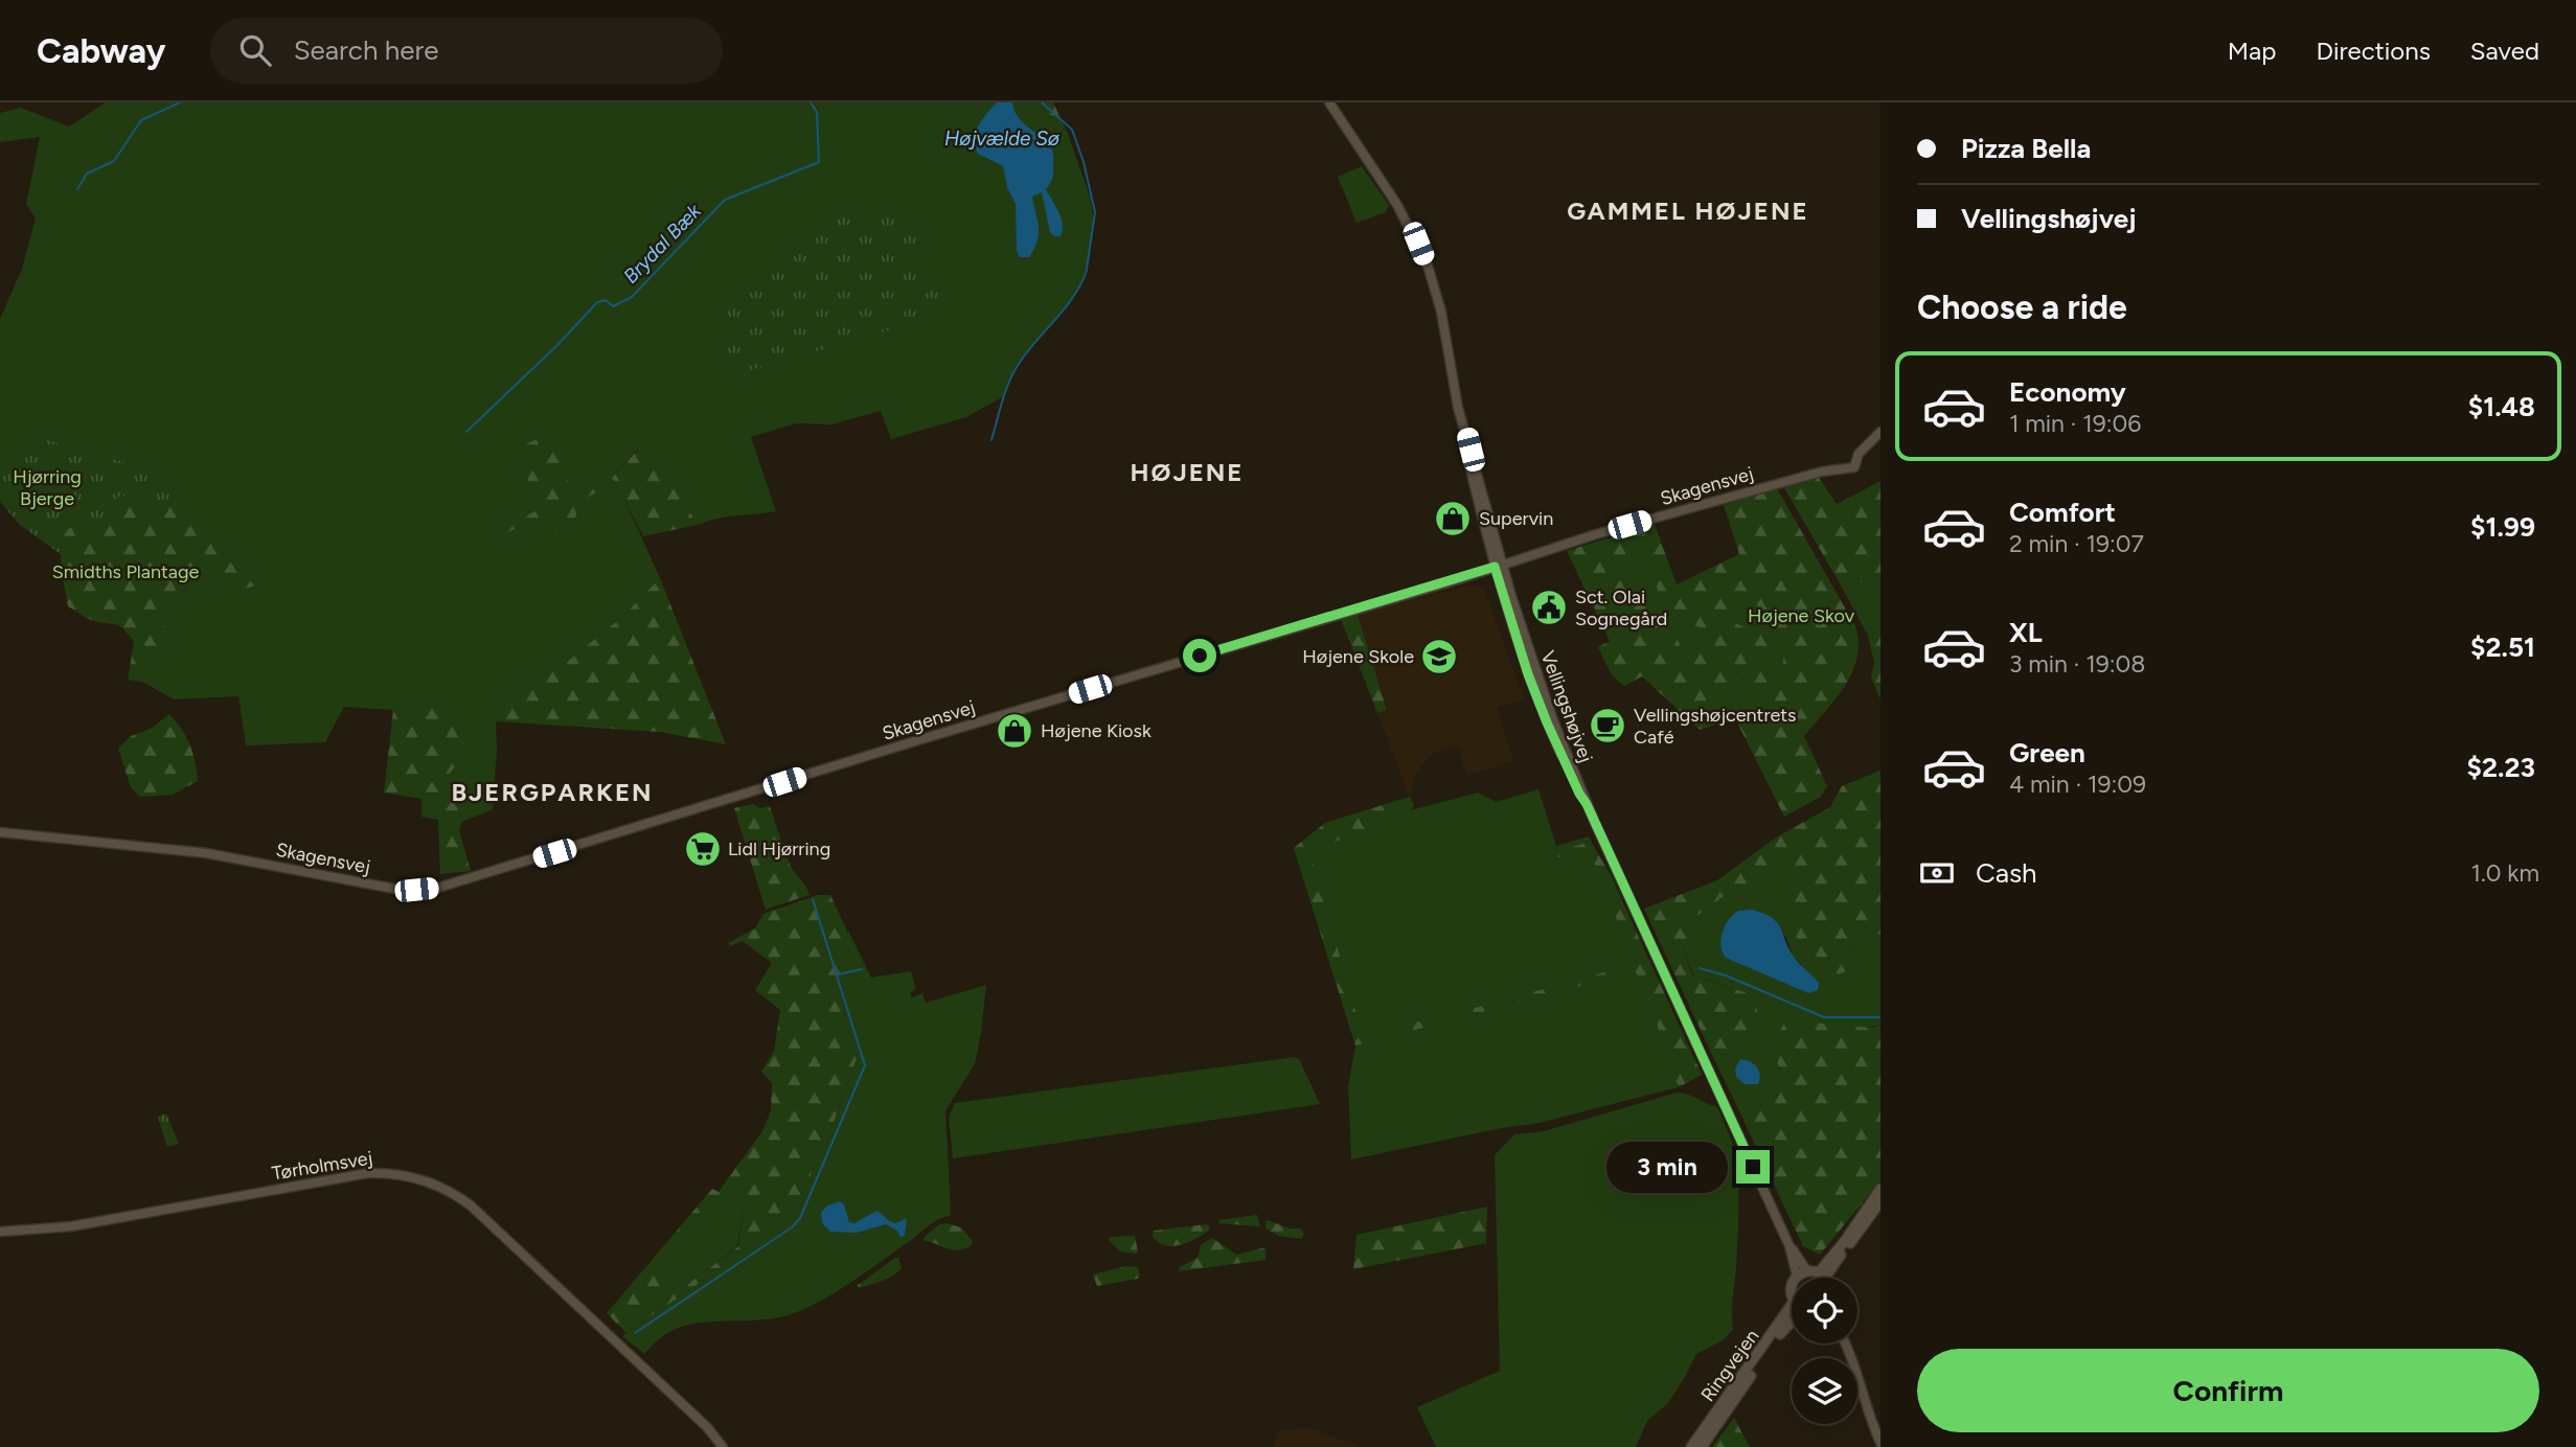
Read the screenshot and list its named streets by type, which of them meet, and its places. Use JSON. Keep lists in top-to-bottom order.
{
  "streets": {
    "main road": ["Ringvejen"],
    "street": ["Skagensvej", "Vellingshøjvej", "Tørholmsvej"]
  },
  "crossings": [
    ["Skagensvej", "Vellingshøjvej"]
  ],
  "districts": ["GAMMEL HØJENE", "HØJENE", "BJERGPARKEN"],
  "water": ["Højvælde Sø", "Brydal Bæk"],
  "parks": ["Hjørring Bjerge", "Smidths Plantage", "Højene Skov"],
  "places": {
    "shop": ["Supervin", "Højene Kiosk"],
    "public building": ["Sct. Olai Sognegård"],
    "school or university": ["Højene Skole"],
    "cafe": ["Vellingshøjcentrets Café"],
    "supermarket": ["Lidl Hjørring"]
  },
  "page": {
    "header": "Cabway",
    "search": "Search here",
    "nav": ["Map", "Directions", "Saved"],
    "banner": ["Pizza Bella", "Vellingshøjvej"],
    "heading": "Choose a ride",
    "list": [
      {
        "name": "Economy",
        "note": "1 min · 19:06",
        "value": "$1.48"
      },
      {
        "name": "Comfort",
        "note": "2 min · 19:07",
        "value": "$1.99"
      },
      {
        "name": "XL",
        "note": "3 min · 19:08",
        "value": "$2.51"
      },
      {
        "name": "Green",
        "note": "4 min · 19:09",
        "value": "$2.23"
      }
    ],
    "pay": ["Cash", "1.0 km"],
    "bubble": "3 min",
    "buttons": "Confirm"
  }
}
